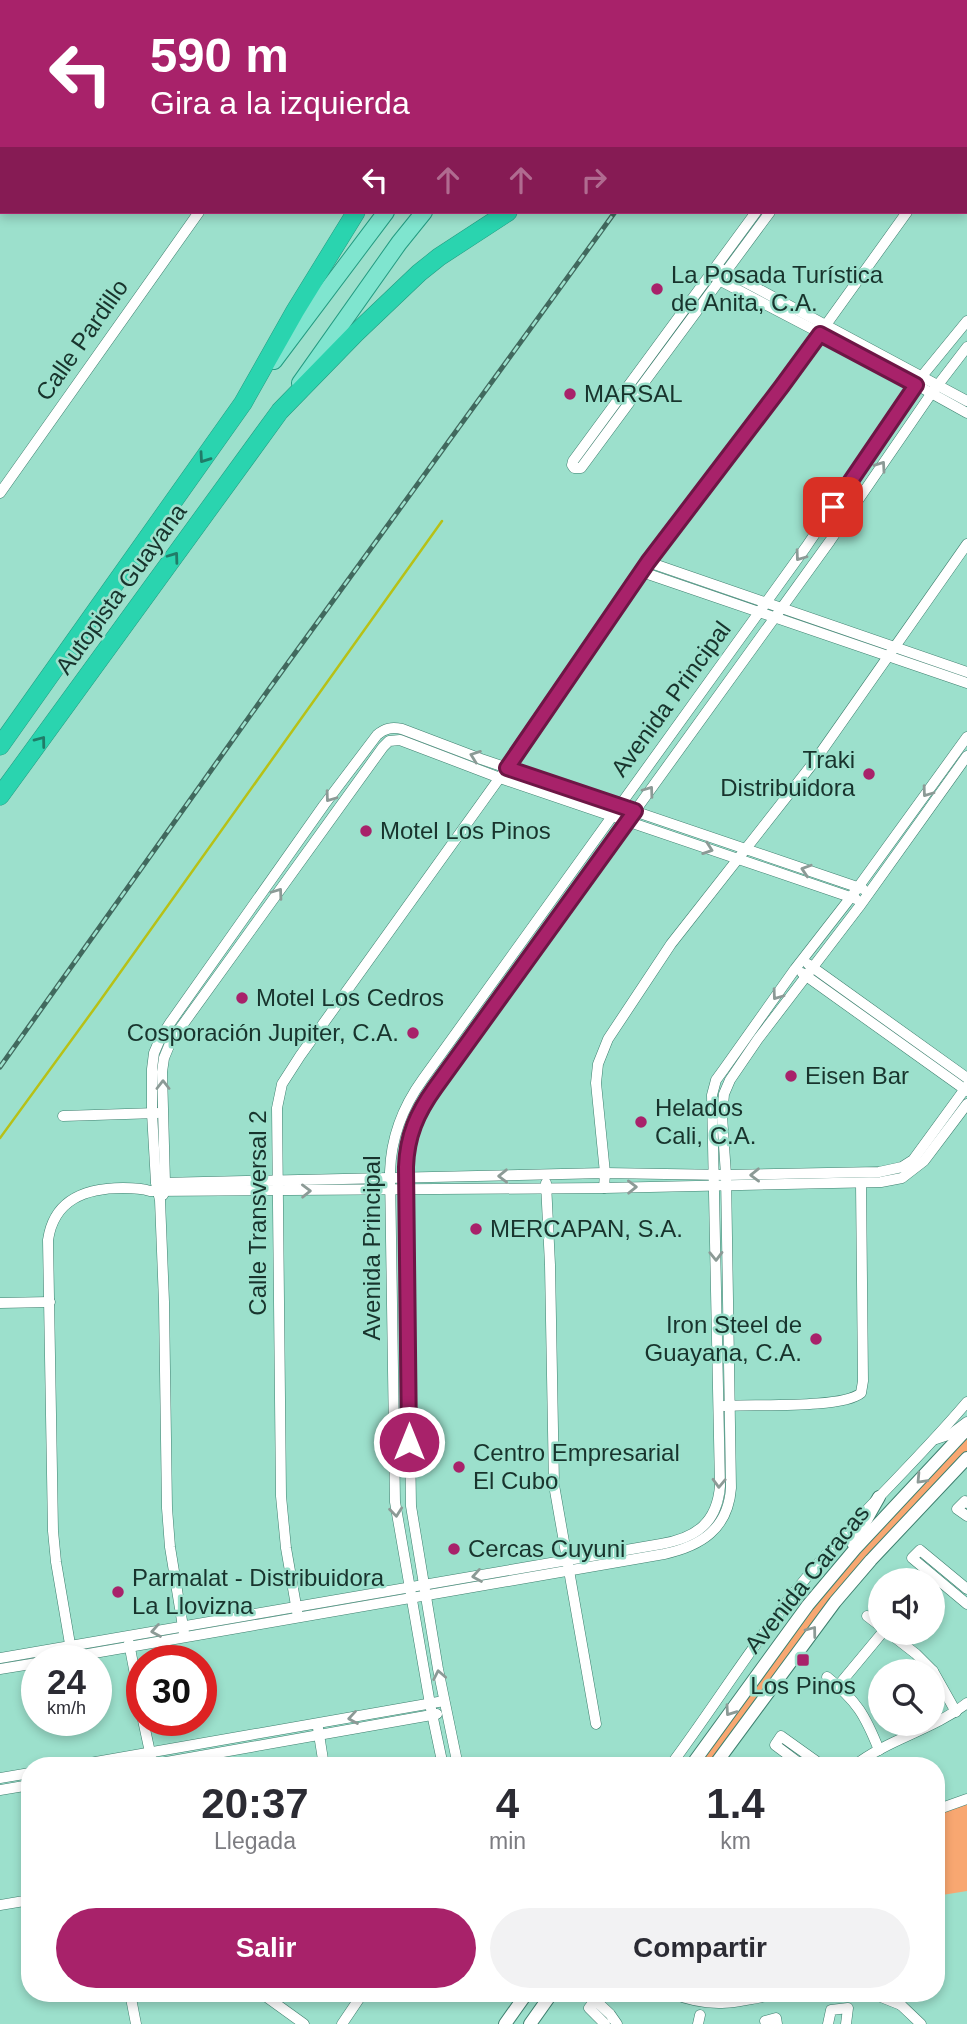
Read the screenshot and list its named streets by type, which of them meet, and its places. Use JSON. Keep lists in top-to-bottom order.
{
  "streets": {
    "highway": ["Autopista Guayana"],
    "street": [
      "Calle Pardillo",
      "Avenida Principal",
      "Calle Transversal 2",
      "Avenida Caracas"
    ]
  },
  "places": {
    "other": [
      "La Posada Turística de Anita, C.A.",
      "MARSAL",
      "Traki Distribuidora",
      "Motel Los Pinos",
      "Motel Los Cedros",
      "Cosporación Jupiter, C.A.",
      "Eisen Bar",
      "Helados Cali, C.A.",
      "MERCAPAN, S.A.",
      "Iron Steel de Guayana, C.A.",
      "Centro Empresarial El Cubo",
      "Cercas Cuyuni",
      "Parmalat - Distribuidora La Llovizna"
    ],
    "transit": ["Los Pinos"]
  },
  "page": {
    "turn": ["590 m", "Gira a la izquierda"],
    "speed": "24 km/h",
    "limit": "30",
    "eta": [
      "20:37",
      "Llegada",
      "4",
      "min",
      "1.4",
      "km"
    ],
    "buttons": ["Salir", "Compartir"]
  }
}
